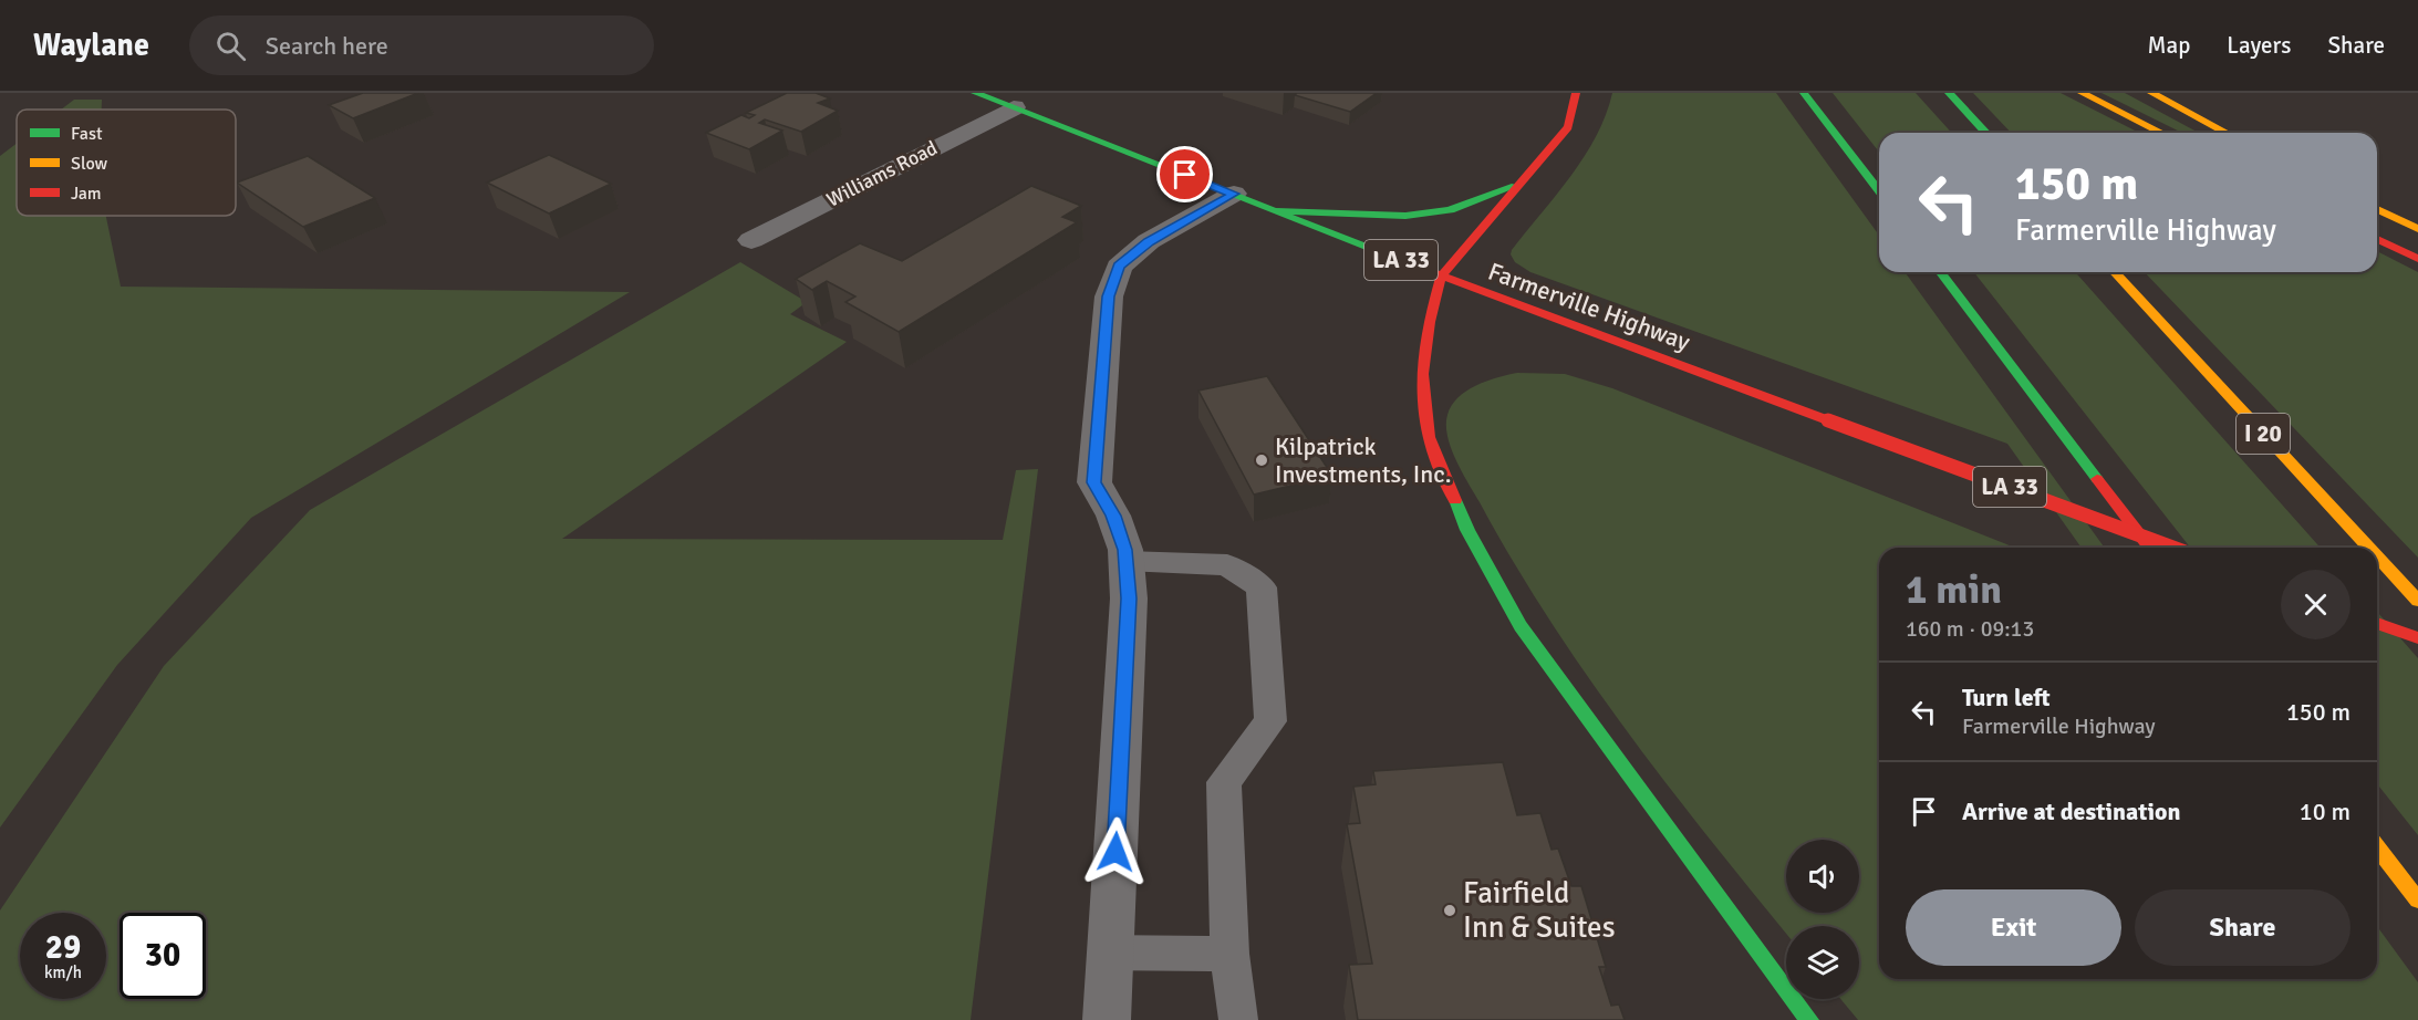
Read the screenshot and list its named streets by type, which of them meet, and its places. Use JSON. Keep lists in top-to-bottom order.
{
  "streets": {
    "main road": ["LA 33", "Farmerville Highway", "I 20"],
    "street": ["Williams Road"]
  },
  "crossings": [
    ["Williams Road", "Farmerville Highway"]
  ],
  "places": ["Kilpatrick Investments, Inc.", "Fairfield Inn & Suites"],
  "legend": ["Fast", "Slow", "Jam"],
  "page": {
    "header": "Waylane",
    "search": "Search here",
    "nav": ["Map", "Layers", "Share"],
    "turn": ["150 m", "Farmerville Highway"],
    "heading": ["1 min", "160 m · 09:13"],
    "list": [
      {
        "name": "Turn left",
        "note": "Farmerville Highway",
        "value": "150 m"
      },
      {
        "name": "Arrive at destination",
        "value": "10 m"
      }
    ],
    "buttons": ["Exit", "Share"],
    "speed": "29 km/h",
    "limit": "30"
  }
}
